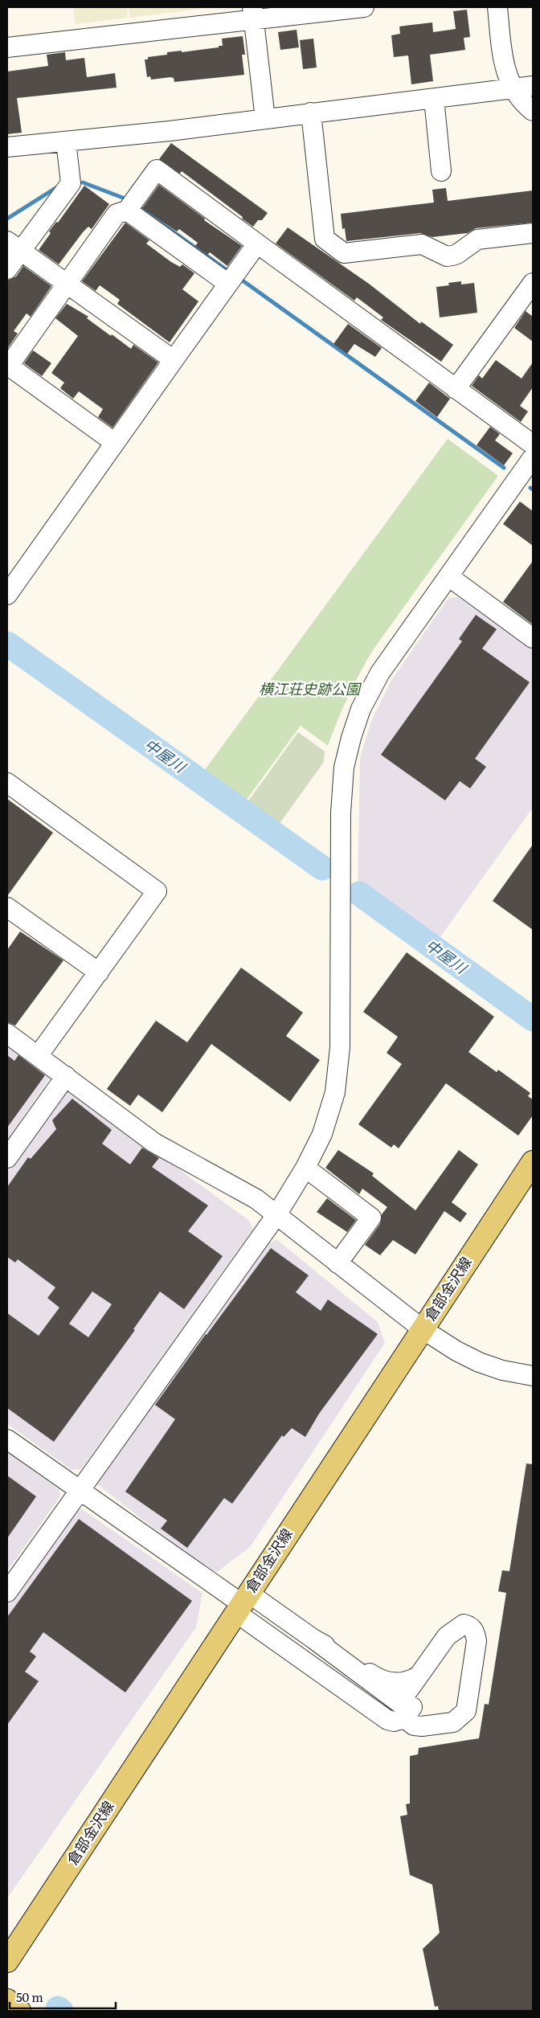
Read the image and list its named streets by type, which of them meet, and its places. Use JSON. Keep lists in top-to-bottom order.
{
  "streets": {
    "main road": ["倉部金沢線"]
  },
  "water": ["中屋川"],
  "parks": ["横江荘史跡公園"],
  "scale_bar": "50 m"
}
